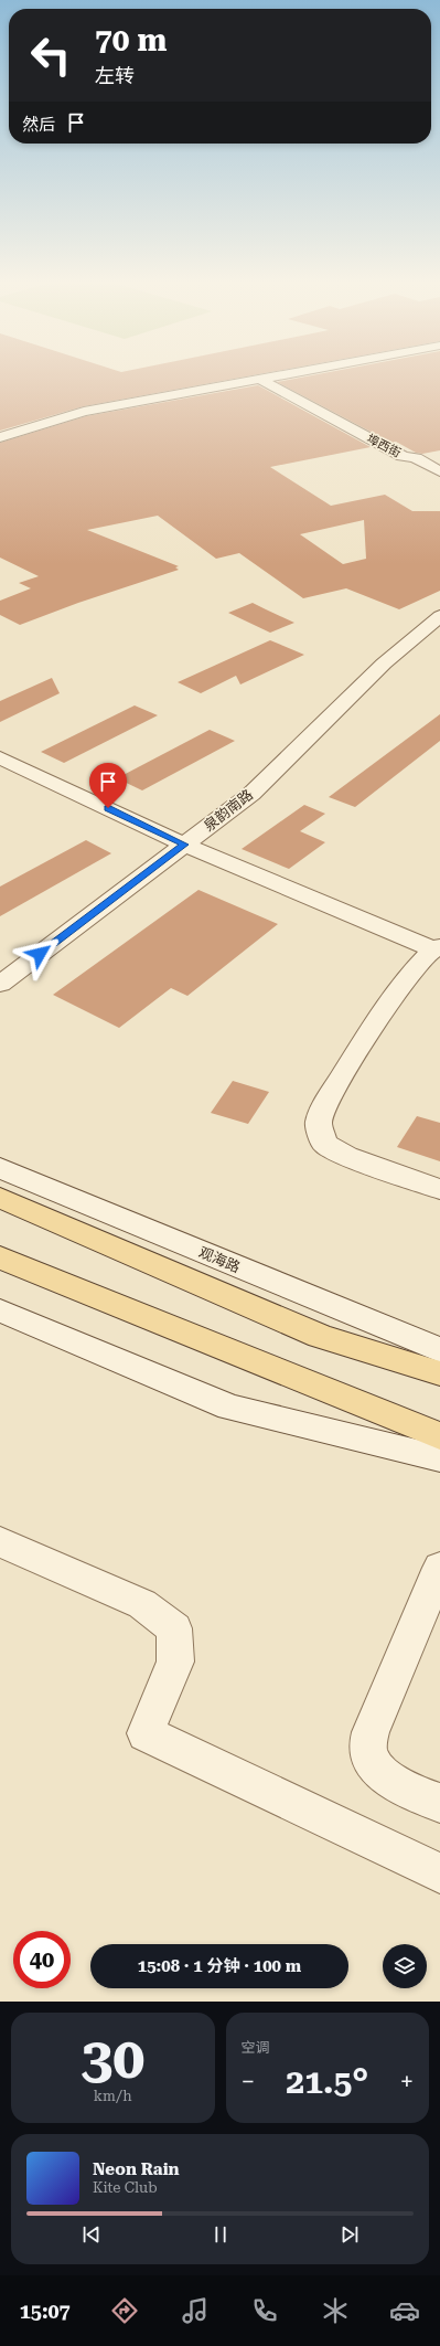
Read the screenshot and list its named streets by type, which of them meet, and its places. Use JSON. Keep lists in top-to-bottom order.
{
  "streets": {
    "main road": ["观海路"],
    "street": ["埠西街", "泉韵南路"]
  },
  "page": {
    "turn": ["70 m", "左转"],
    "then": "然后",
    "limit": "40",
    "trip": "15:08 · 1 分钟 · 100 m",
    "tile": [
      ["30", "km/h"],
      "空调"
    ],
    "heat": ["−", "21.5°", "+"],
    "song": ["Neon Rain", "Kite Club"],
    "tabs": "15:07"
  }
}
